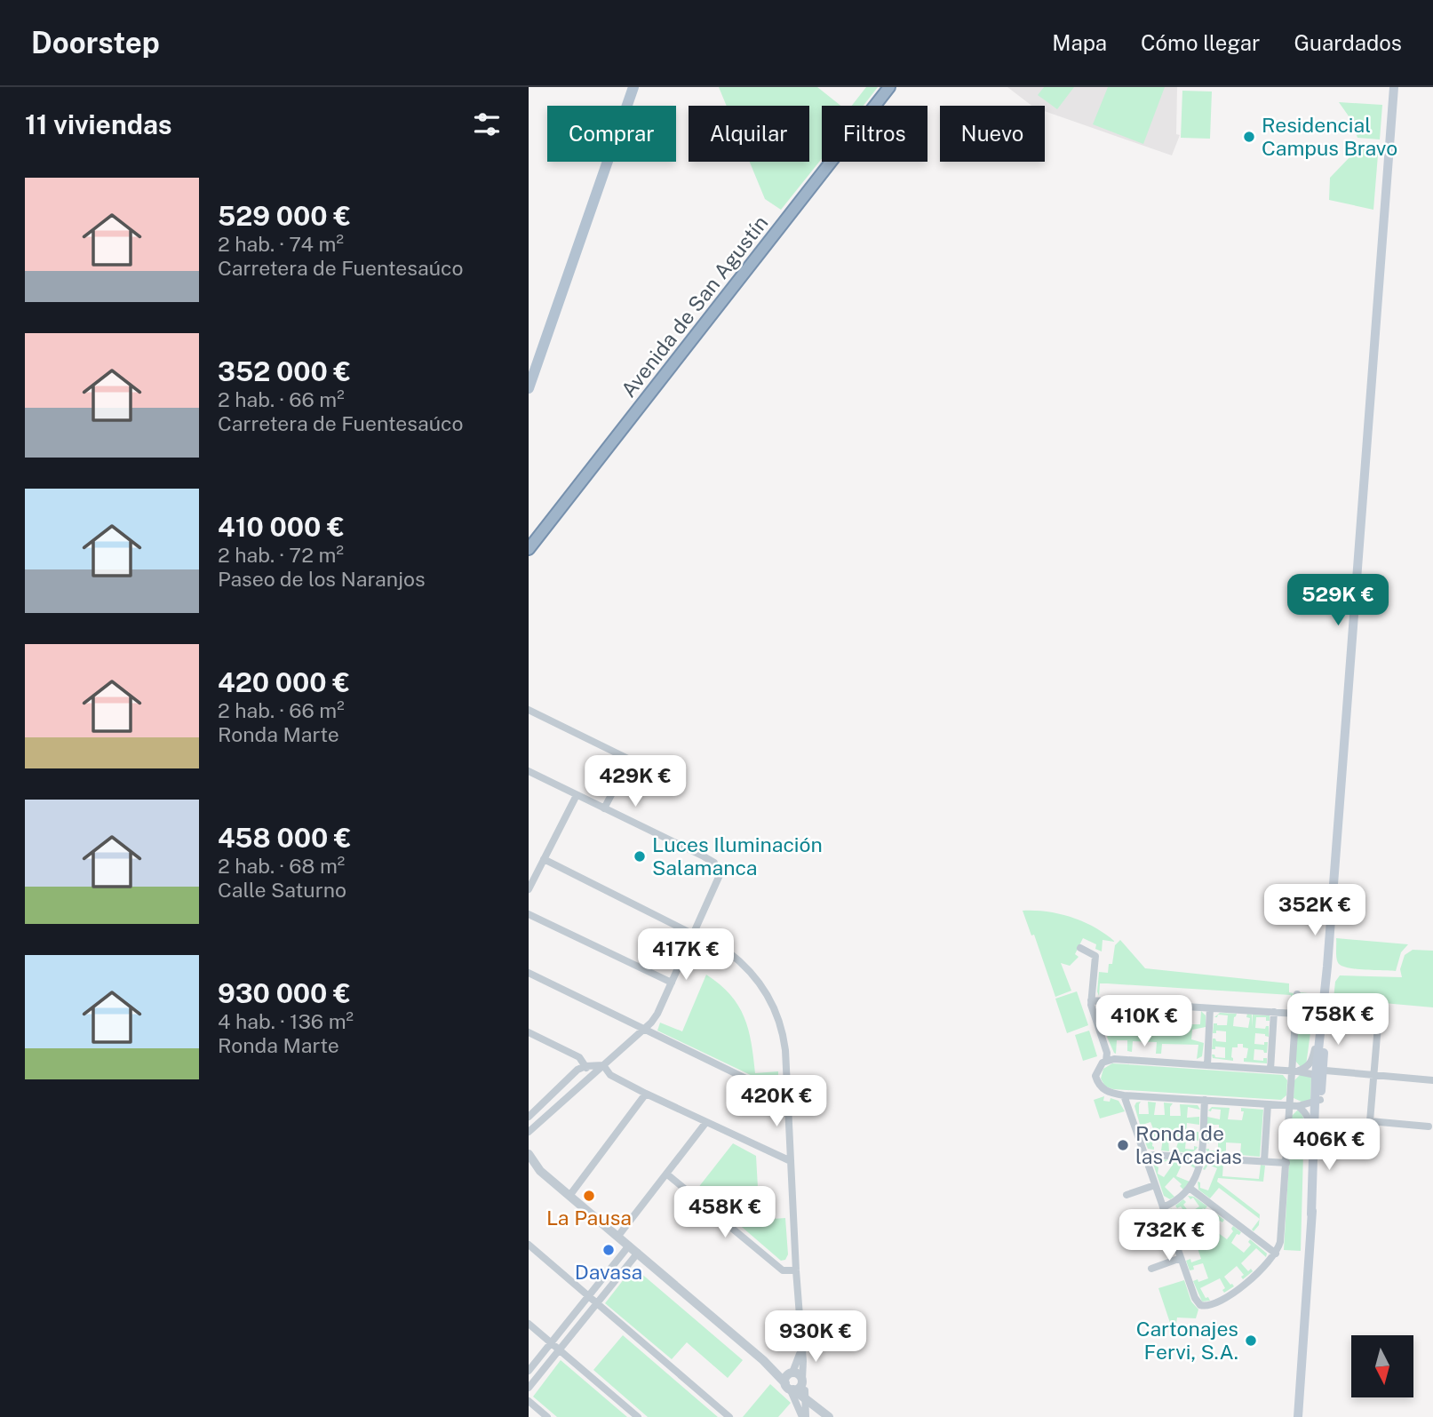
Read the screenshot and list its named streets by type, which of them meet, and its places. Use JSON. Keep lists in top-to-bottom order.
{
  "streets": {
    "highway": ["Avenida de San Agustín"]
  },
  "places": [
    "Residencial Campus Bravo",
    "Luces Iluminación Salamanca",
    "Ronda de las Acacias",
    "La Pausa",
    "Davasa",
    "Cartonajes Fervi, S.A."
  ],
  "north": "bottom",
  "page": {
    "header": "Doorstep",
    "nav": ["Mapa", "Cómo llegar", "Guardados"],
    "heading": "11 viviendas",
    "chip": [
      "Comprar",
      "Alquilar",
      "Filtros",
      "Nuevo"
    ],
    "list": [
      {
        "name": "529 000 €",
        "note": "2 hab. · 74 m² · Carretera de Fuentesaúco"
      },
      {
        "name": "352 000 €",
        "note": "2 hab. · 66 m² · Carretera de Fuentesaúco"
      },
      {
        "name": "410 000 €",
        "note": "2 hab. · 72 m² · Paseo de los Naranjos"
      },
      {
        "name": "420 000 €",
        "note": "2 hab. · 66 m² · Ronda Marte"
      },
      {
        "name": "458 000 €",
        "note": "2 hab. · 68 m² · Calle Saturno"
      },
      {
        "name": "930 000 €",
        "note": "4 hab. · 136 m² · Ronda Marte"
      }
    ],
    "price": [
      "529K €",
      "429K €",
      "352K €",
      "417K €",
      "758K €",
      "410K €",
      "420K €",
      "406K €",
      "458K €",
      "732K €",
      "930K €"
    ]
  }
}
